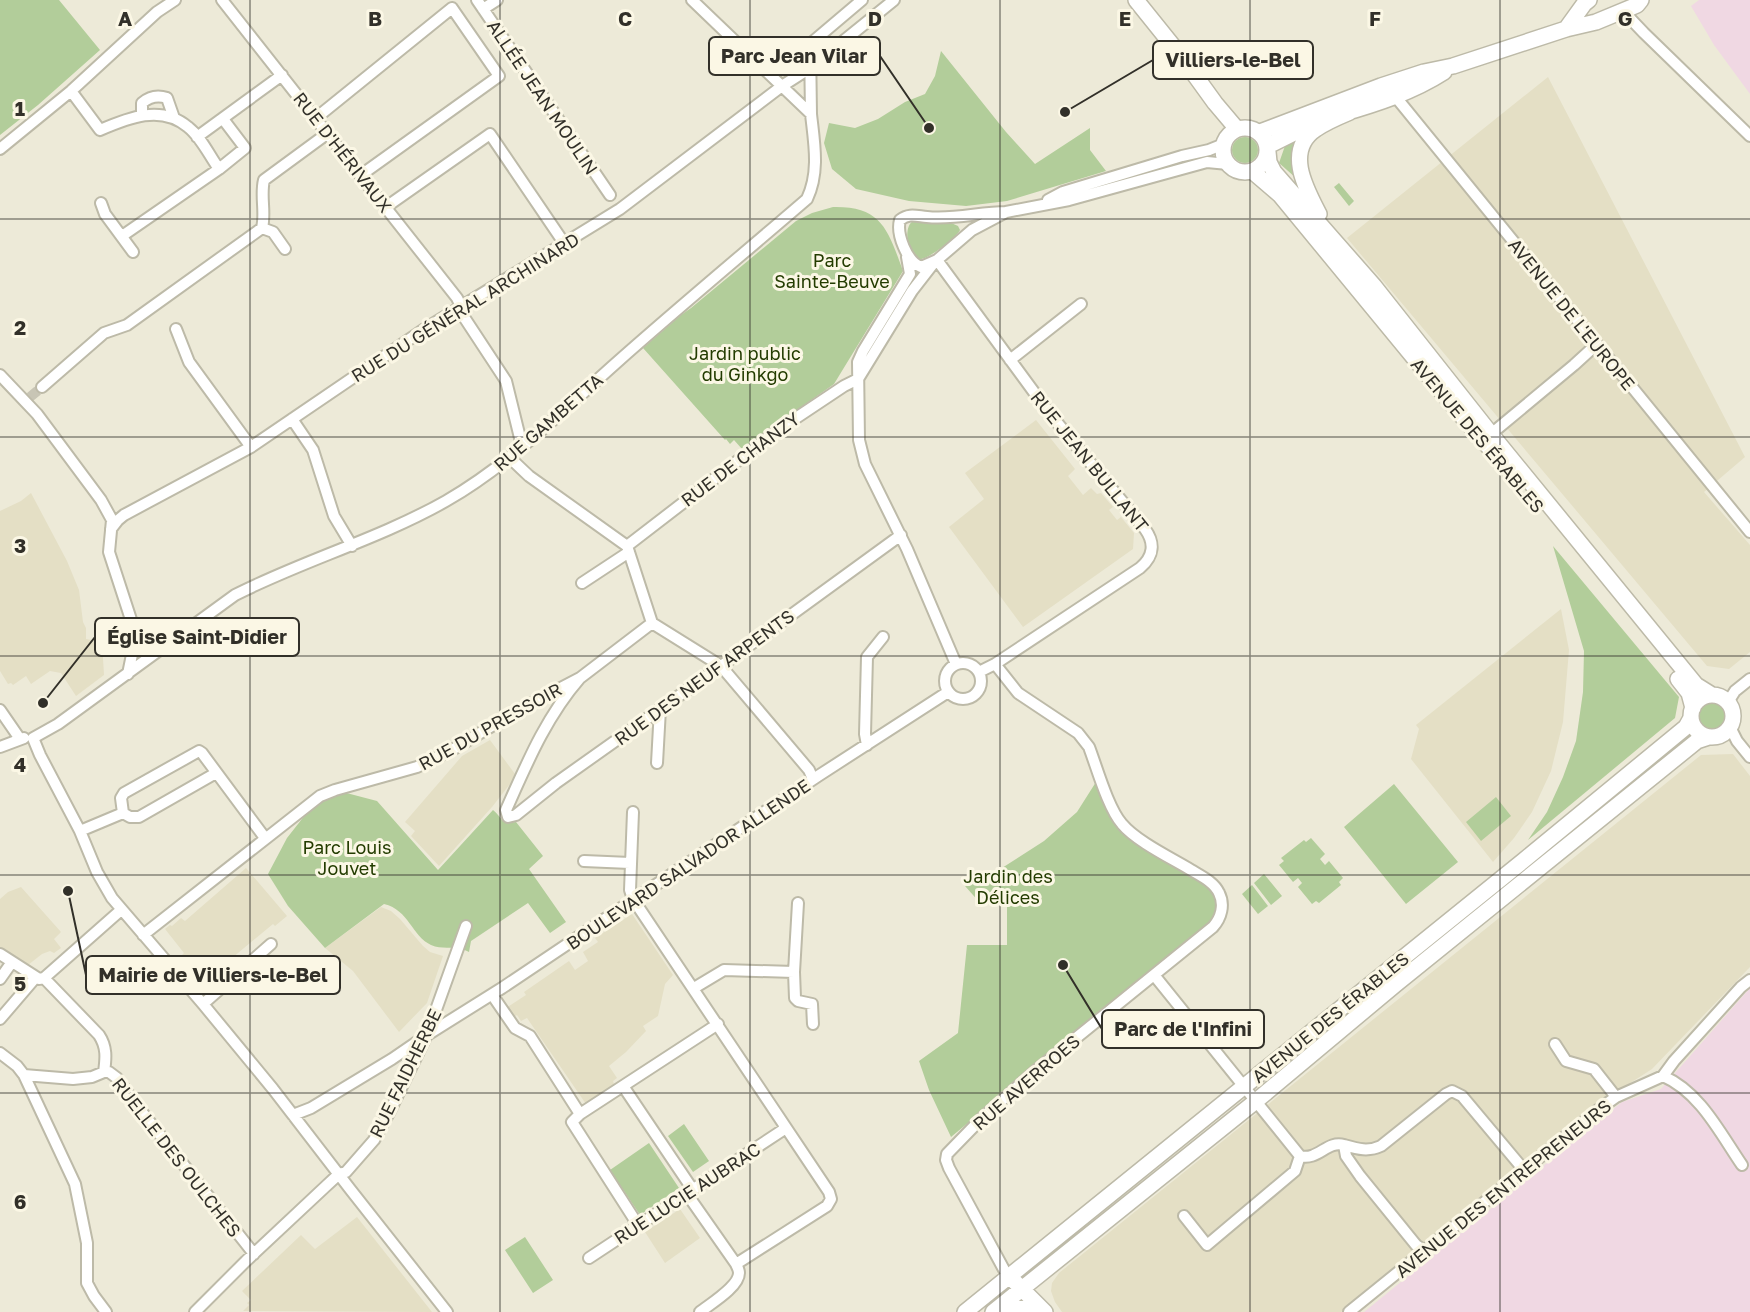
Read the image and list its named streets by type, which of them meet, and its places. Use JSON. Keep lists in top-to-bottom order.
{
  "streets": {
    "main road": ["AVENUE DES ÉRABLES"],
    "street": [
      "ALLÉE JEAN MOULIN",
      "RUE D'HÉRIVAUX",
      "RUE DU GÉNÉRAL ARCHINARD",
      "AVENUE DE L'EUROPE",
      "RUE GAMBETTA",
      "RUE DE CHANZY",
      "RUE JEAN BULLANT",
      "RUE DES NEUF ARPENTS",
      "RUE DU PRESSOIR",
      "BOULEVARD SALVADOR ALLENDE",
      "RUE FAIDHERBE",
      "RUE AVERROES",
      "RUELLE DES OULCHES",
      "AVENUE DES ENTREPRENEURS",
      "RUE LUCIE AUBRAC"
    ]
  },
  "crossings": [
    ["RUE D'HÉRIVAUX", "RUE DU GÉNÉRAL ARCHINARD"],
    ["RUE D'HÉRIVAUX", "RUE GAMBETTA"],
    ["RUE DU GÉNÉRAL ARCHINARD", "RUE GAMBETTA"],
    ["AVENUE DES ÉRABLES", "RUE AVERROES"],
    ["RUE JEAN BULLANT", "BOULEVARD SALVADOR ALLENDE"],
    ["RUE JEAN BULLANT", "RUE AVERROES"],
    ["RUE DES NEUF ARPENTS", "RUE DU PRESSOIR"],
    ["BOULEVARD SALVADOR ALLENDE", "RUE FAIDHERBE"],
    ["RUE FAIDHERBE", "RUELLE DES OULCHES"]
  ],
  "parks": [
    "Parc Sainte-Beuve",
    "Jardin public du Ginkgo",
    "Parc Louis Jouvet",
    "Jardin des Délices"
  ],
  "places": [
    "Villiers-le-Bel",
    "Parc Jean Vilar",
    "Église Saint-Didier",
    "Mairie de Villiers-le-Bel",
    "Parc de l'Infini"
  ],
  "grid": {
    "columns": [
      "A",
      "B",
      "C",
      "D",
      "E",
      "F",
      "G"
    ],
    "rows": [
      "1",
      "2",
      "3",
      "4",
      "5",
      "6"
    ]
  }
}
